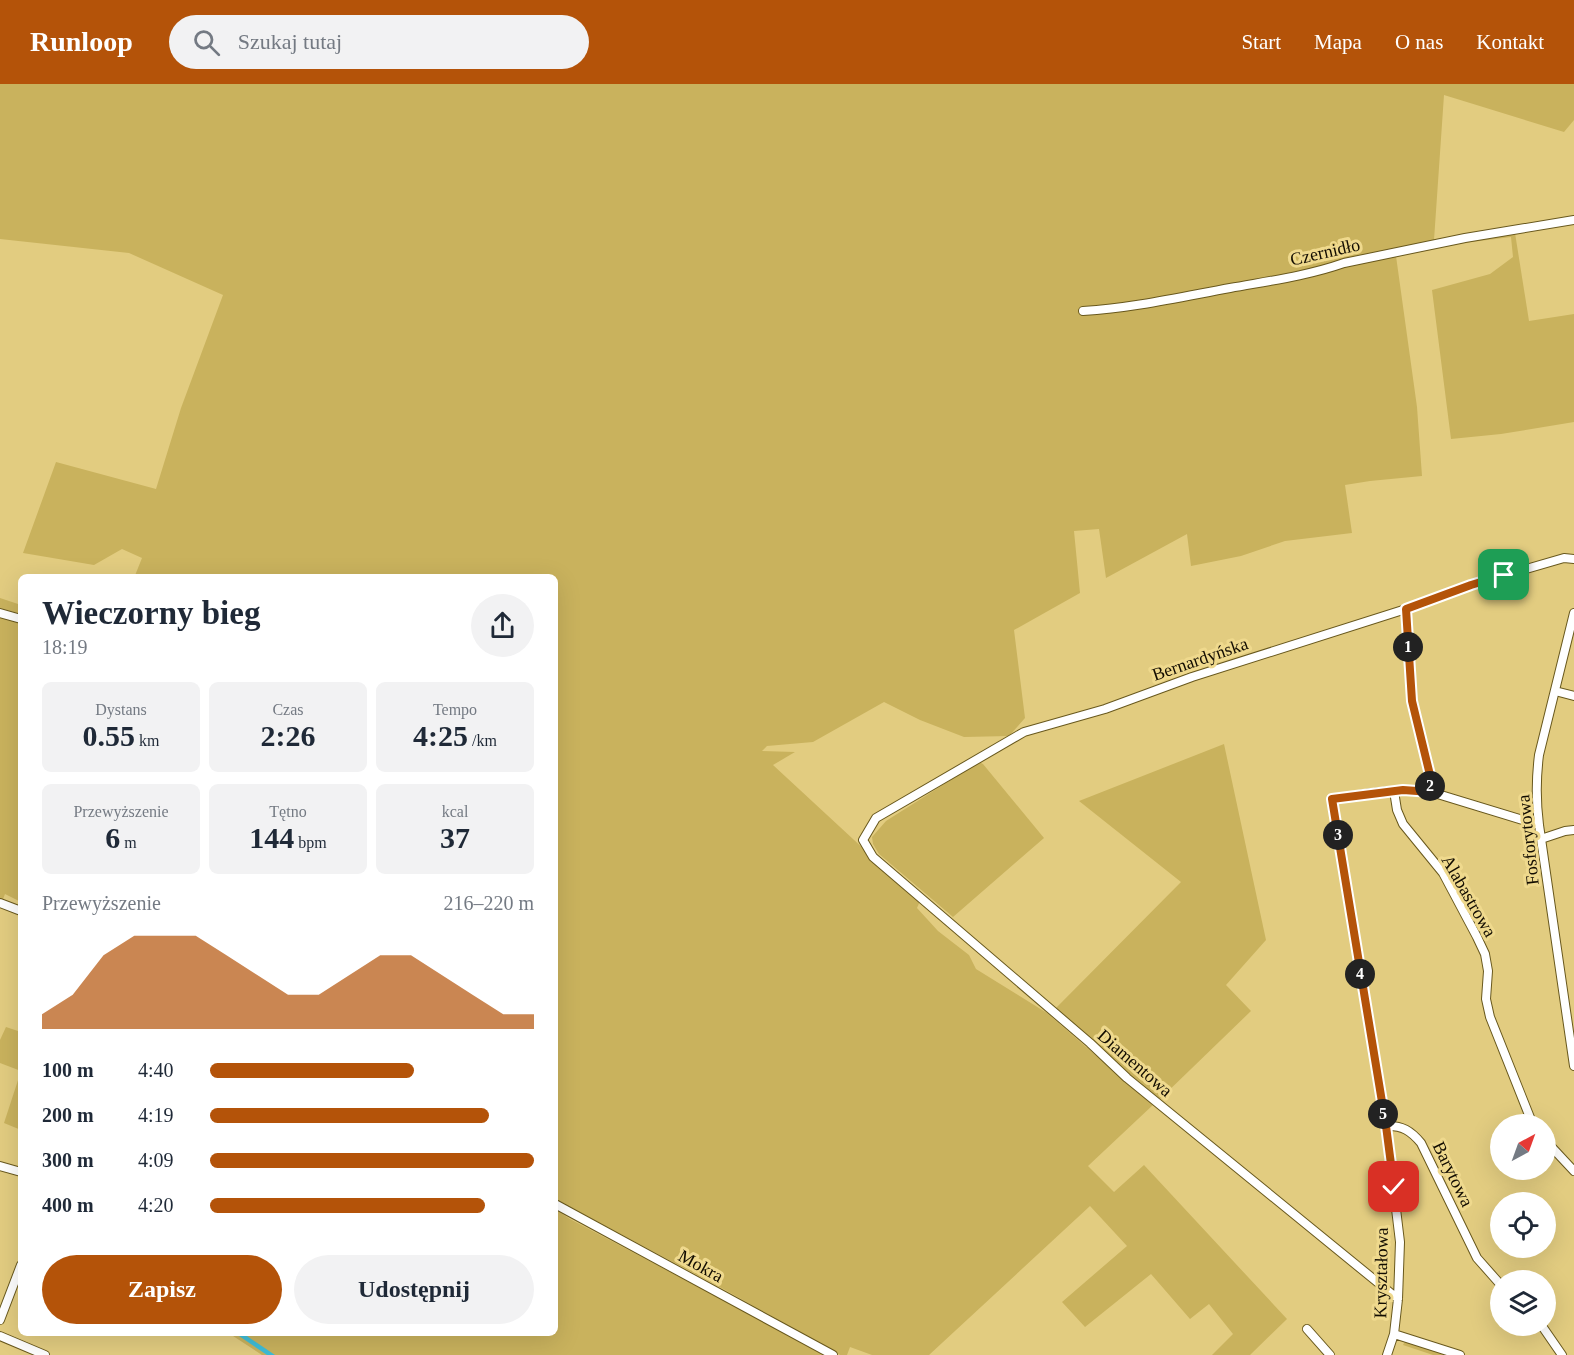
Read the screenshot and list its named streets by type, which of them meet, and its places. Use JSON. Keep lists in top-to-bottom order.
{
  "streets": {
    "street": [
      "Czernidło",
      "Bernardyńska",
      "Fosforytowa",
      "Alabastrowa",
      "Diamentowa",
      "Barytowa",
      "Mokra",
      "Kryształowa"
    ]
  },
  "crossings": [
    ["Bernardyńska", "Diamentowa"],
    ["Alabastrowa", "Kryształowa"],
    ["Diamentowa", "Kryształowa"],
    ["Barytowa", "Kryształowa"]
  ],
  "north": "top right",
  "page": {
    "header": "Runloop",
    "search": "Szukaj tutaj",
    "nav": [
      "Start",
      "Mapa",
      "O nas",
      "Kontakt"
    ],
    "heading": ["Wieczorny bieg", "18:19"],
    "pins": [
      "1",
      "2",
      "3",
      "4",
      "5"
    ],
    "stats": [
      ["Dystans", "0.55 km"],
      ["Czas", "2:26"],
      ["Tempo", "4:25 /km"],
      ["Przewyższenie", "6 m"],
      ["Tętno", "144 bpm"],
      ["kcal", "37"]
    ],
    "chart": ["Przewyższenie", "216–220 m"],
    "list": [
      {
        "name": "100 m",
        "note": "4:40"
      },
      {
        "name": "200 m",
        "note": "4:19"
      },
      {
        "name": "300 m",
        "note": "4:09"
      },
      {
        "name": "400 m",
        "note": "4:20"
      }
    ],
    "buttons": ["Zapisz", "Udostępnij"]
  }
}
